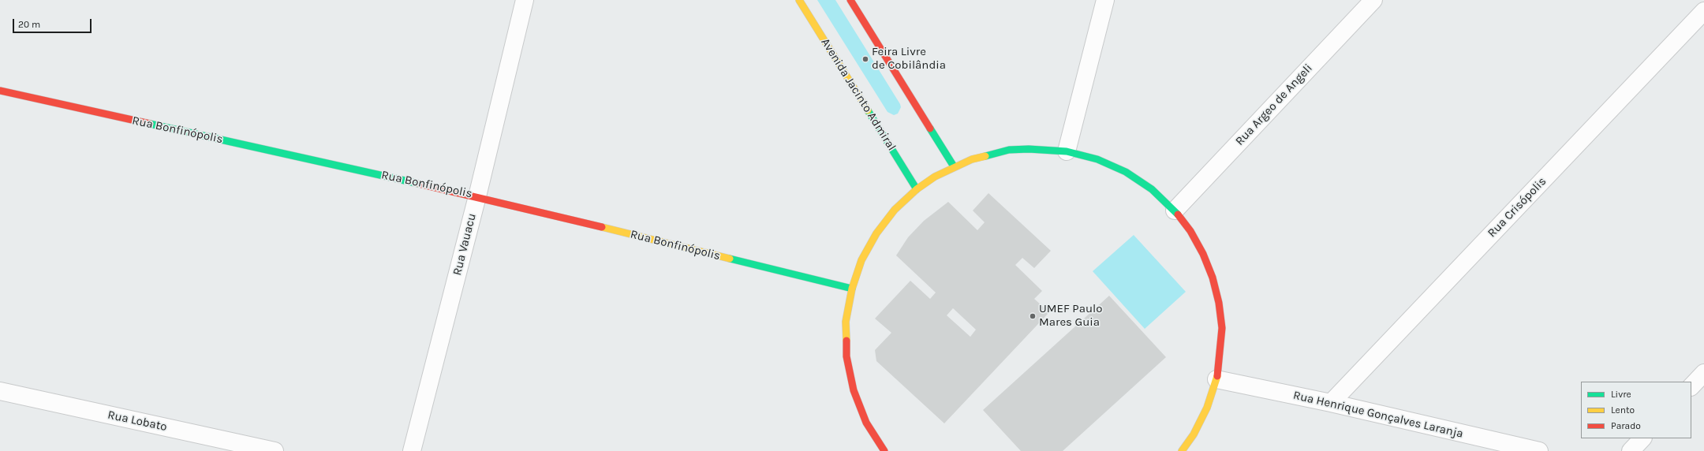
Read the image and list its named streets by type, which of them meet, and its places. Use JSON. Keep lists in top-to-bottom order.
{
  "streets": {
    "street": [
      "Avenida Jacinto Admiral",
      "Rua Argeo de Angeli",
      "Rua Bonfinópolis",
      "Rua Crisópolis",
      "Rua Vauacu",
      "Rua Henrique Gonçalves Laranja",
      "Rua Lobato"
    ]
  },
  "crossings": [
    ["Rua Bonfinópolis", "Rua Vauacu"],
    ["Rua Crisópolis", "Rua Henrique Gonçalves Laranja"]
  ],
  "places": ["Feira Livre de Cobilândia", "UMEF Paulo Mares Guia"],
  "legend": ["Livre", "Lento", "Parado"],
  "scale_bar": "20 m"
}
